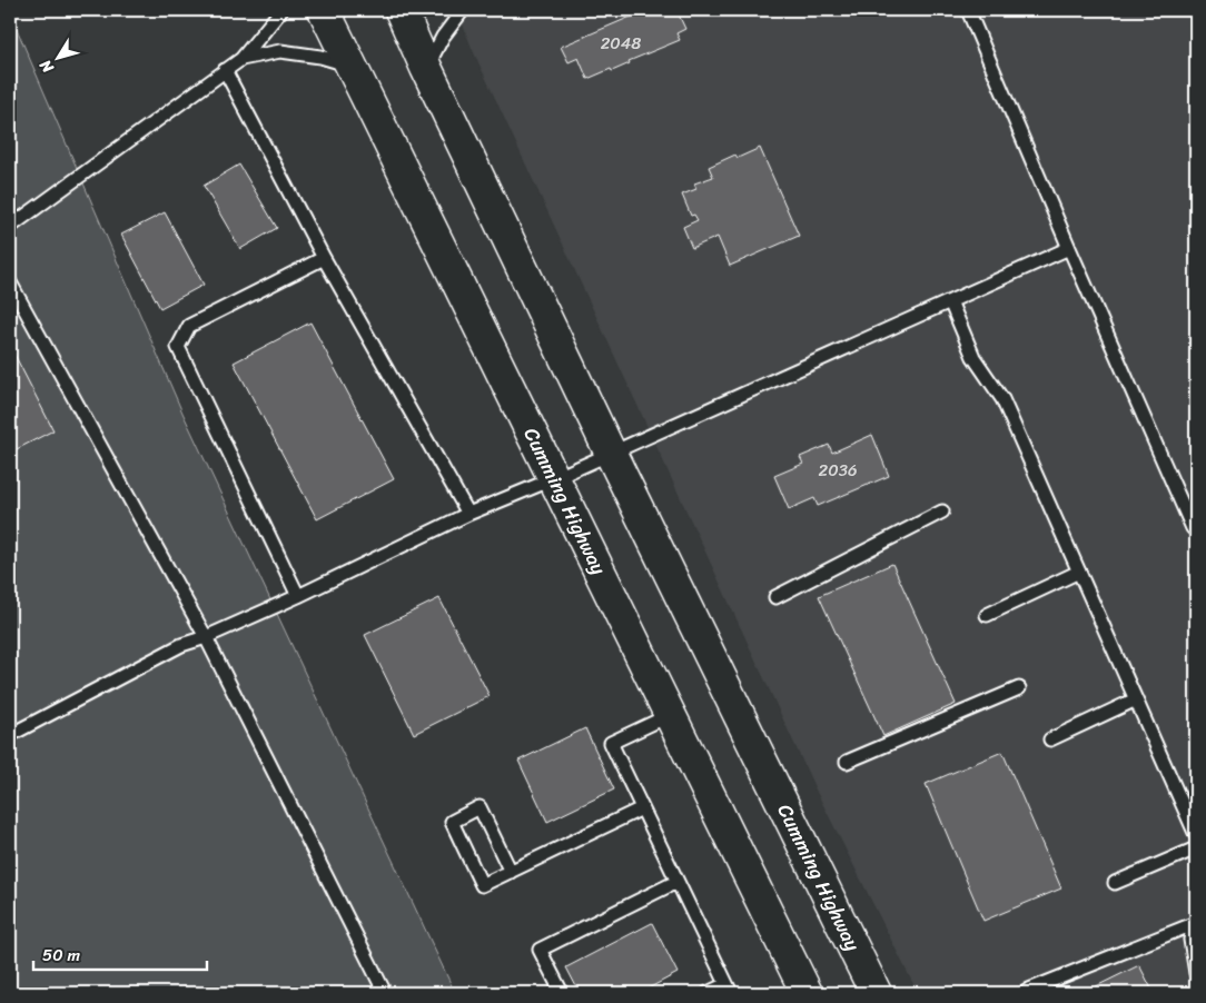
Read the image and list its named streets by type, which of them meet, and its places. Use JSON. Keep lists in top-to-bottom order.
{
  "streets": {
    "main road": ["Cumming Highway"]
  },
  "house_numbers": ["2048", "2036"],
  "scale_bar": "50 m",
  "north": "bottom left"
}
